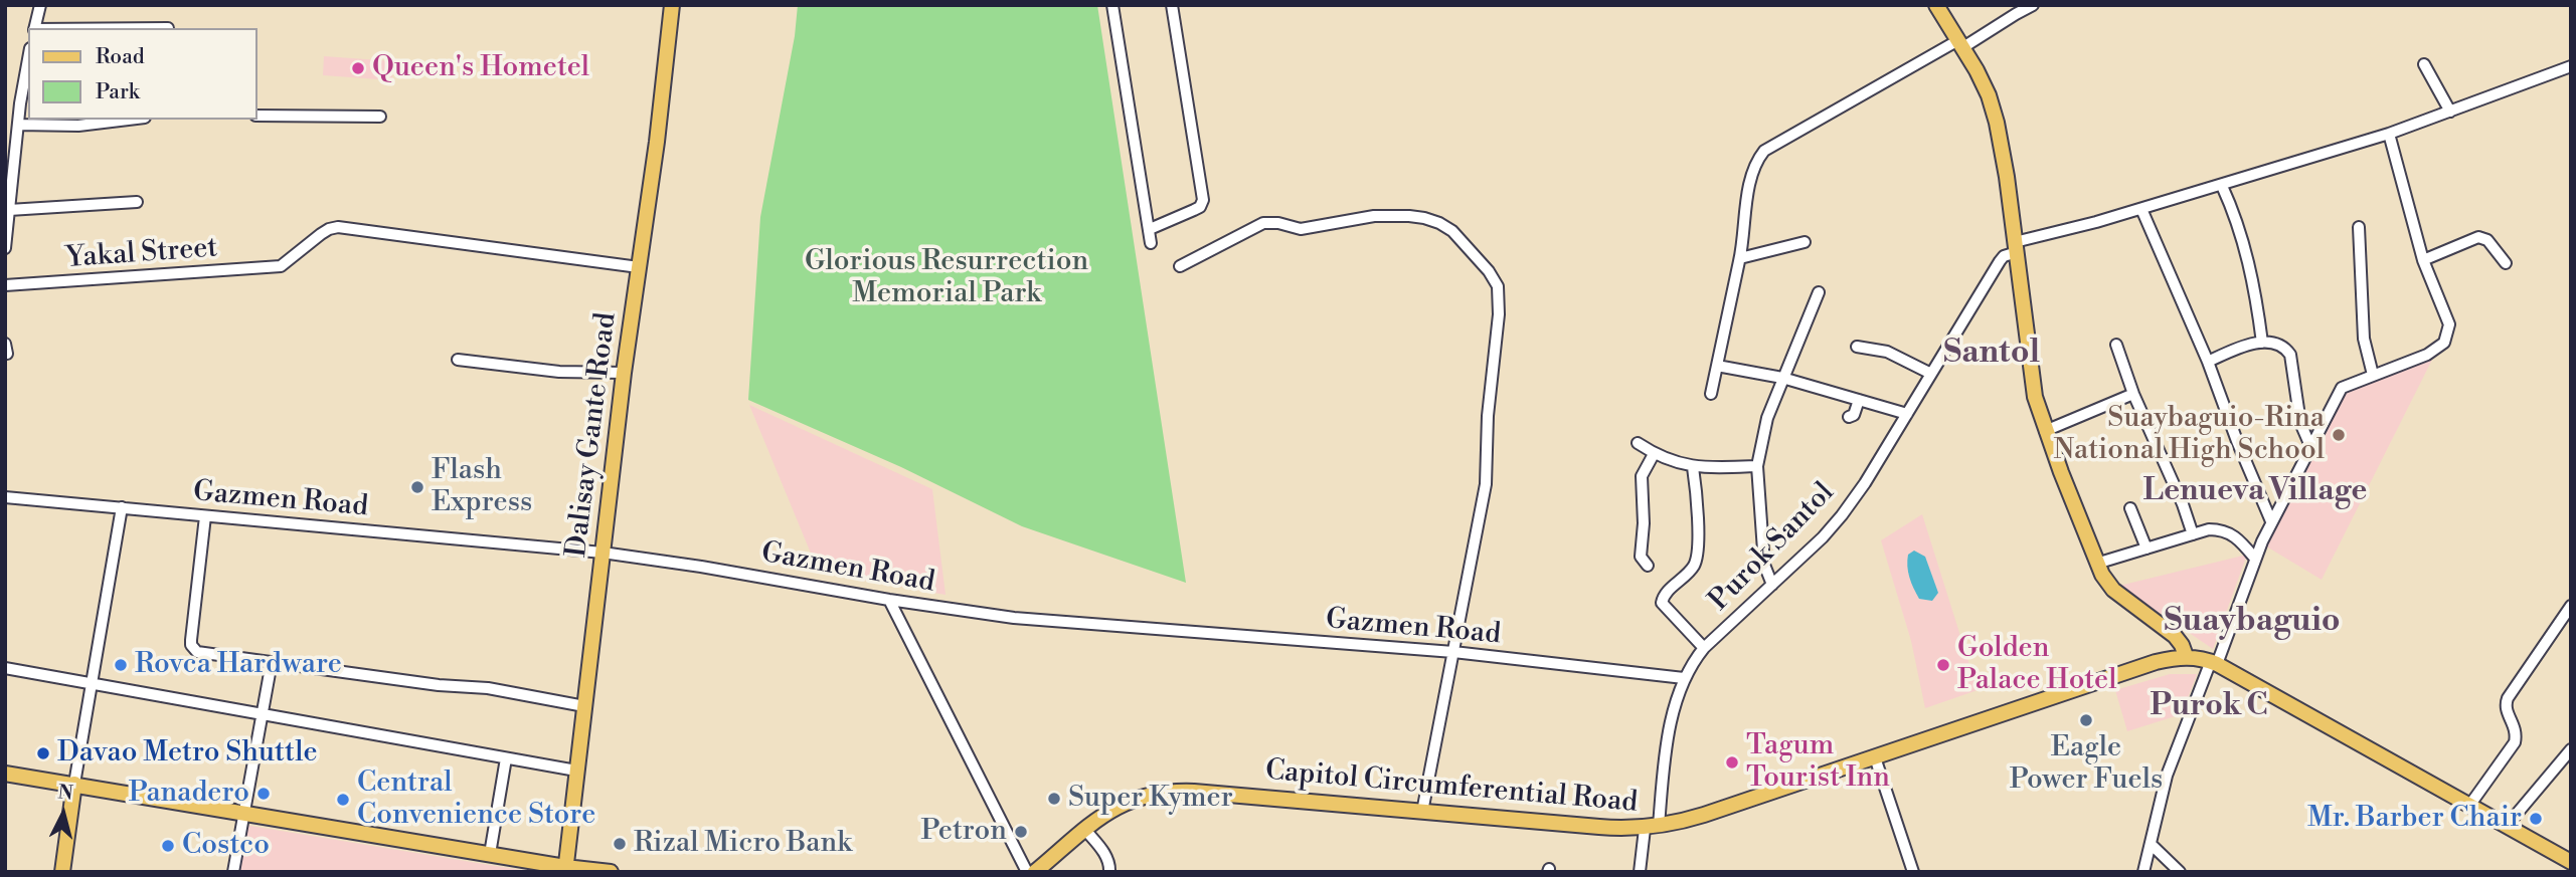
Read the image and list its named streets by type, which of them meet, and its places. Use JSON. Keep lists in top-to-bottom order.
{
  "streets": {
    "main road": ["Dalisay Gante Road", "Capitol Circumferential Road"],
    "street": ["Yakal Street", "Gazmen Road", "Purok Santol"]
  },
  "crossings": [
    ["Yakal Street", "Dalisay Gante Road"],
    ["Dalisay Gante Road", "Gazmen Road"],
    ["Gazmen Road", "Purok Santol"],
    ["Purok Santol", "Capitol Circumferential Road"]
  ],
  "districts": [
    "Santol",
    "Lenueva Village",
    "Suaybaguio",
    "Purok C"
  ],
  "parks": ["Glorious Resurrection Memorial Park"],
  "places": [
    "Queen's Hometel",
    "Suaybaguio-Rina National High School",
    "Flash Express",
    "Rovca Hardware",
    "Golden Palace Hotel",
    "Eagle Power Fuels",
    "Davao Metro Shuttle",
    "Tagum Tourist Inn",
    "Panadero",
    "Super Kymer",
    "Central Convenience Store",
    "Mr. Barber Chair",
    "Petron",
    "Rizal Micro Bank",
    "Costco"
  ],
  "legend": ["Road", "Park"],
  "north": "top"
}
